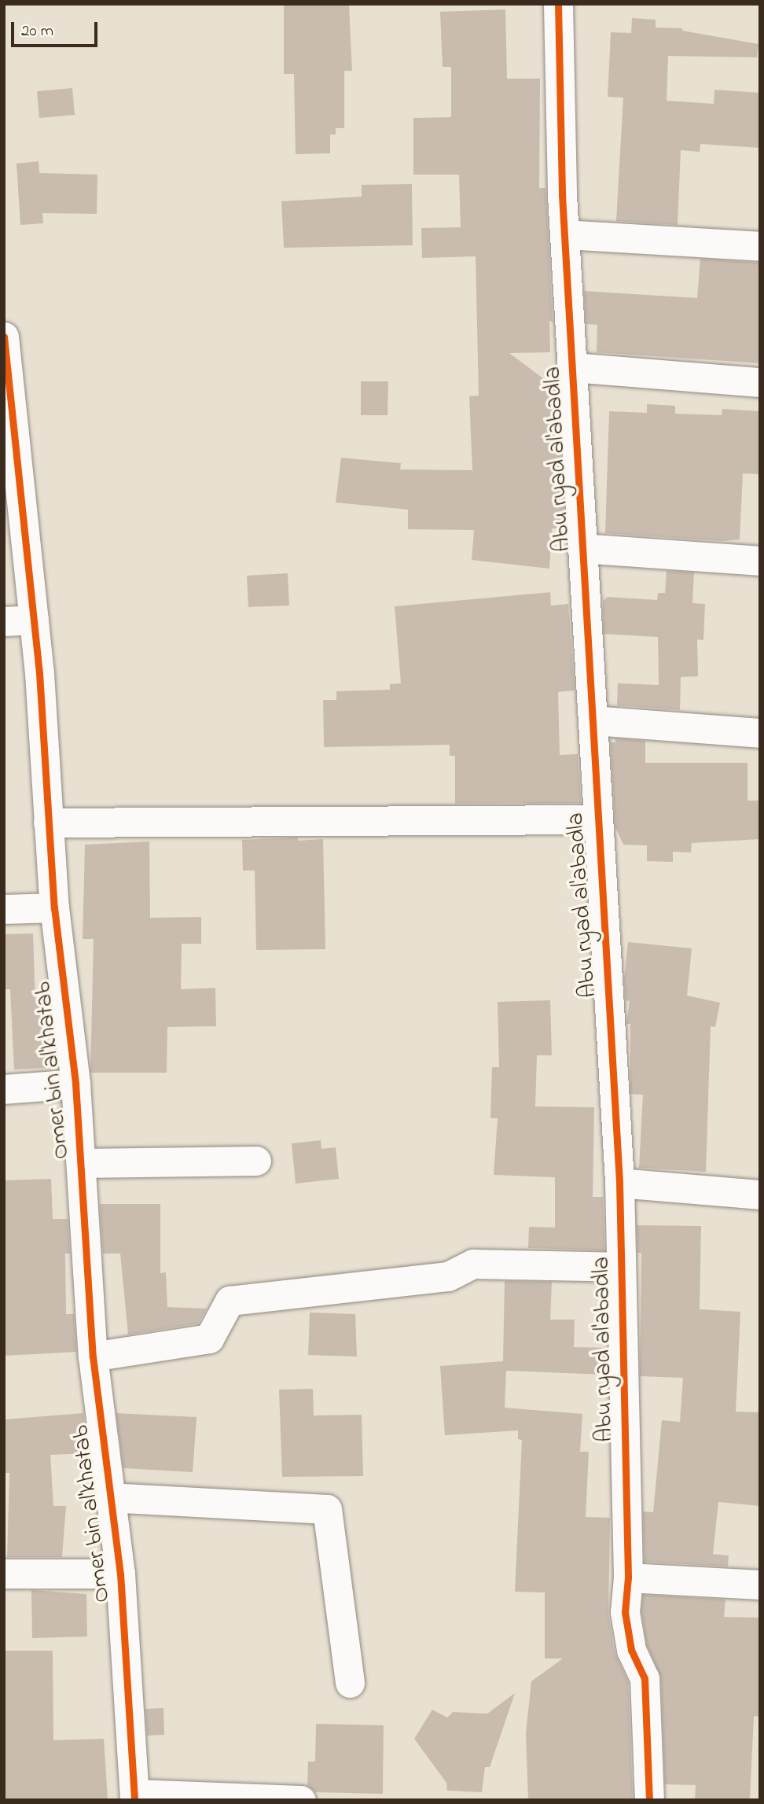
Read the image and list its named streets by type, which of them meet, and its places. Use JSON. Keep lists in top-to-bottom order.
{
  "streets": {
    "street": ["Abu ryad al'abadla", "Omer bin al'khatab"]
  },
  "scale_bar": "20 m"
}
